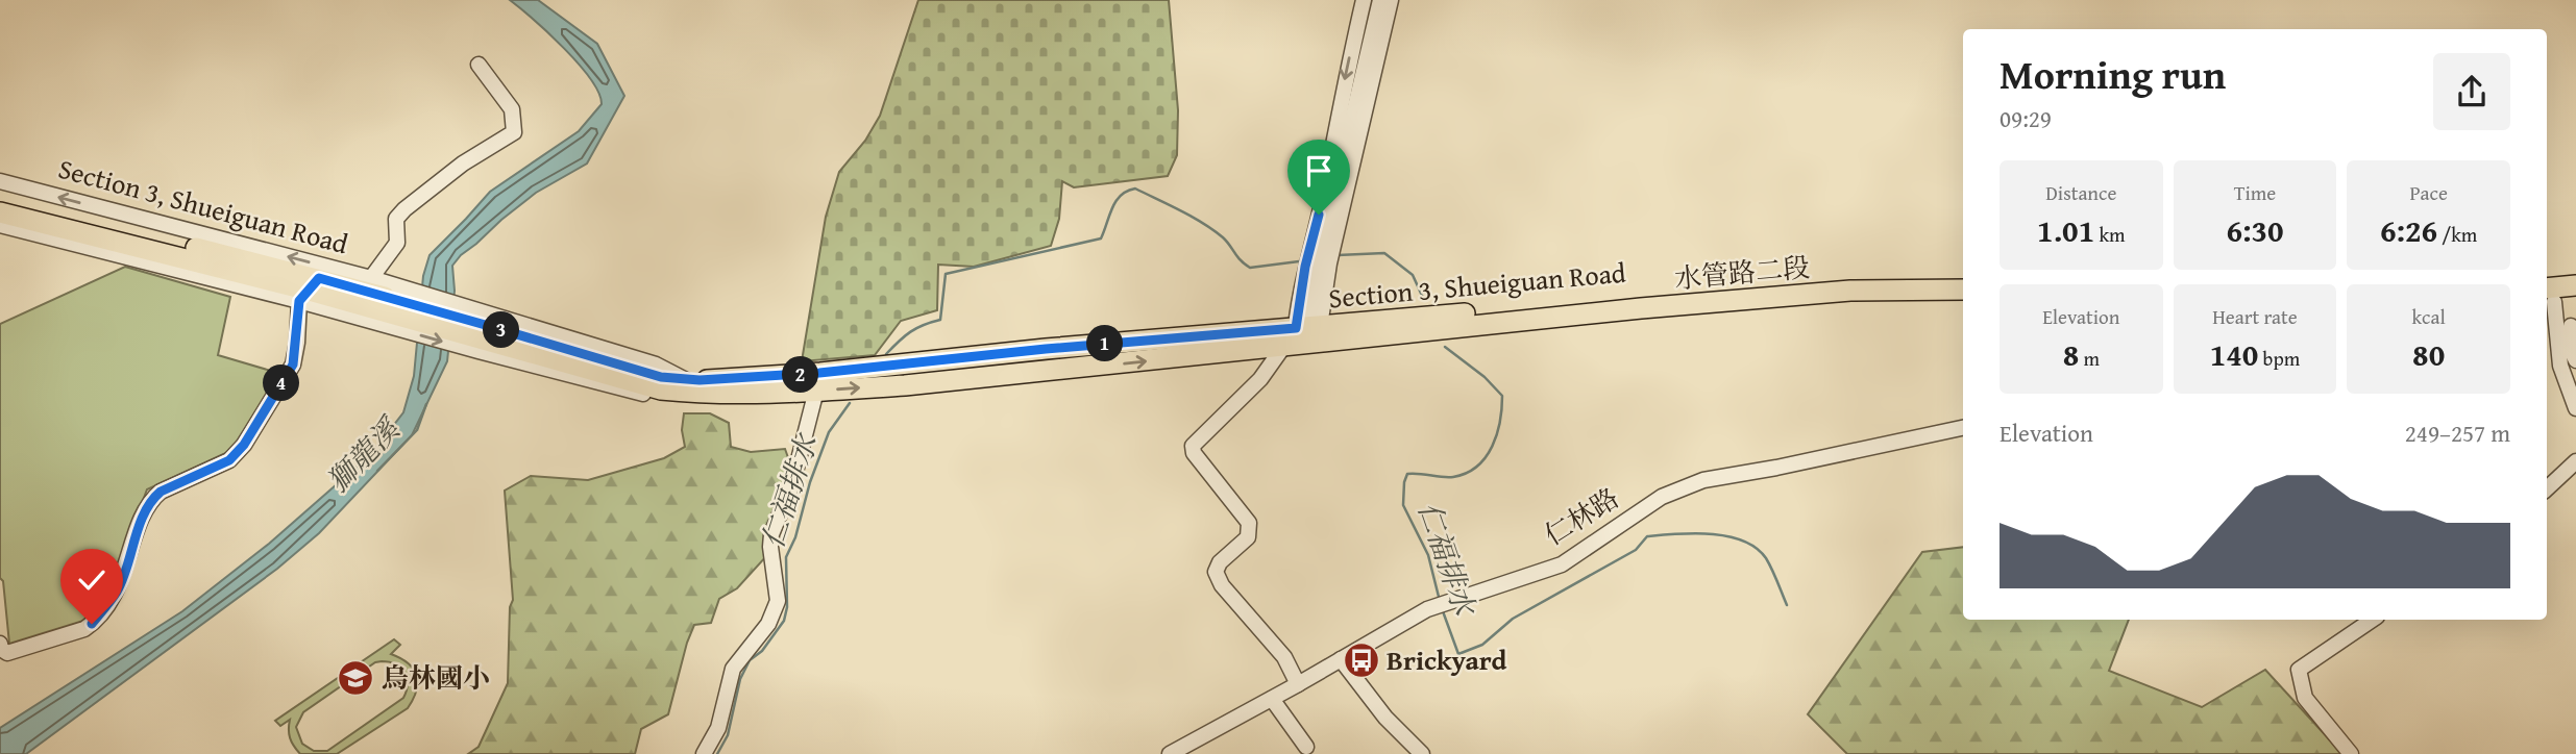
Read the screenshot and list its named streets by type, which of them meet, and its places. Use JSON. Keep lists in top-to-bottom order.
{
  "streets": {
    "main road": ["Section 3, Shueiguan Road", "水管路二段"],
    "street": ["仁林路"]
  },
  "crossings": [
    ["Section 3, Shueiguan Road", "水管路二段"]
  ],
  "water": ["獅龍溪", "仁福排水"],
  "places": {
    "bus stop": ["Brickyard"],
    "school or university": ["烏林國小"]
  },
  "page": {
    "heading": ["Morning run", "09:29"],
    "stats": [
      ["Distance", "1.01 km"],
      ["Time", "6:30"],
      ["Pace", "6:26 /km"],
      ["Elevation", "8 m"],
      ["Heart rate", "140 bpm"],
      ["kcal", "80"]
    ],
    "pins": [
      "3",
      "1",
      "2",
      "4"
    ],
    "chart": ["Elevation", "249–257 m"]
  }
}
